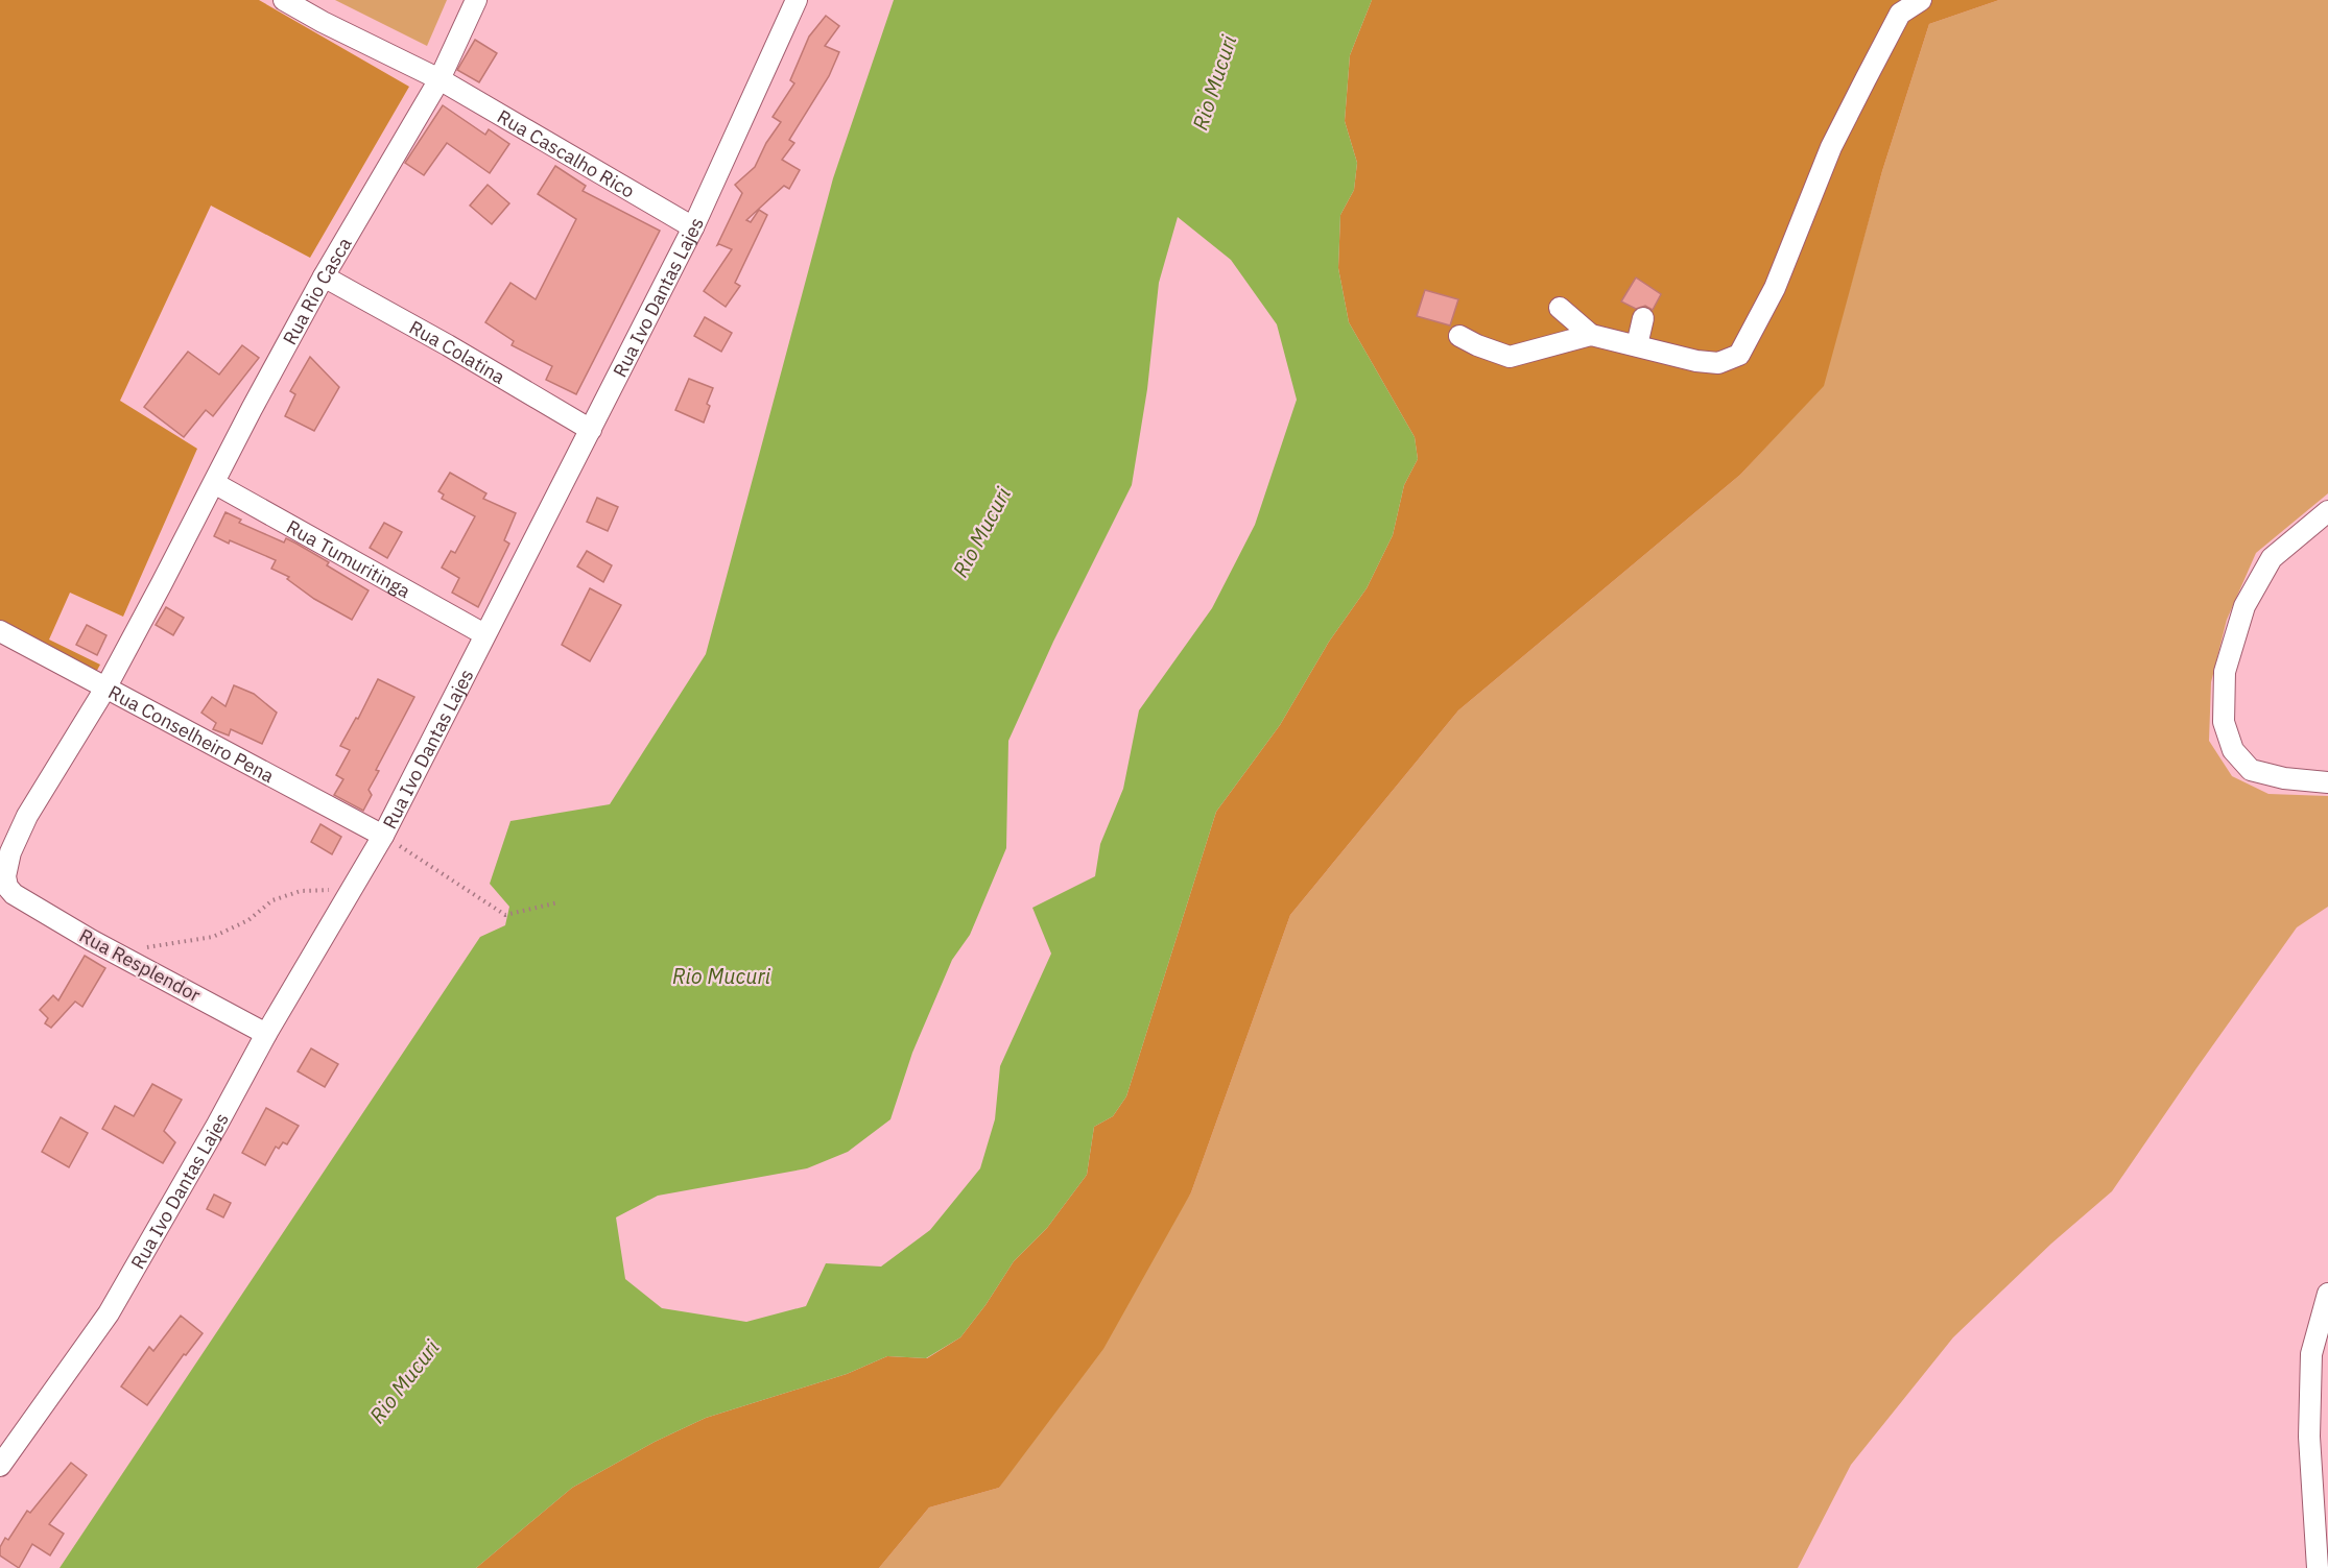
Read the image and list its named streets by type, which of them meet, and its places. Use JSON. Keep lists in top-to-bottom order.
{
  "streets": {
    "street": [
      "Rua Cascalho Rico",
      "Rua Rio Casca",
      "Rua Ivo Dantas Lajes",
      "Rua Colatina",
      "Rua Tumuritinga",
      "Rua Conselheiro Pena",
      "Rua Resplendor"
    ]
  },
  "crossings": [
    ["Rua Cascalho Rico", "Rua Rio Casca"],
    ["Rua Cascalho Rico", "Rua Ivo Dantas Lajes"],
    ["Rua Rio Casca", "Rua Colatina"],
    ["Rua Rio Casca", "Rua Tumuritinga"],
    ["Rua Rio Casca", "Rua Conselheiro Pena"],
    ["Rua Rio Casca", "Rua Resplendor"],
    ["Rua Ivo Dantas Lajes", "Rua Colatina"],
    ["Rua Ivo Dantas Lajes", "Rua Tumuritinga"],
    ["Rua Ivo Dantas Lajes", "Rua Conselheiro Pena"],
    ["Rua Ivo Dantas Lajes", "Rua Resplendor"]
  ],
  "water": ["Rio Mucuri"]
}
